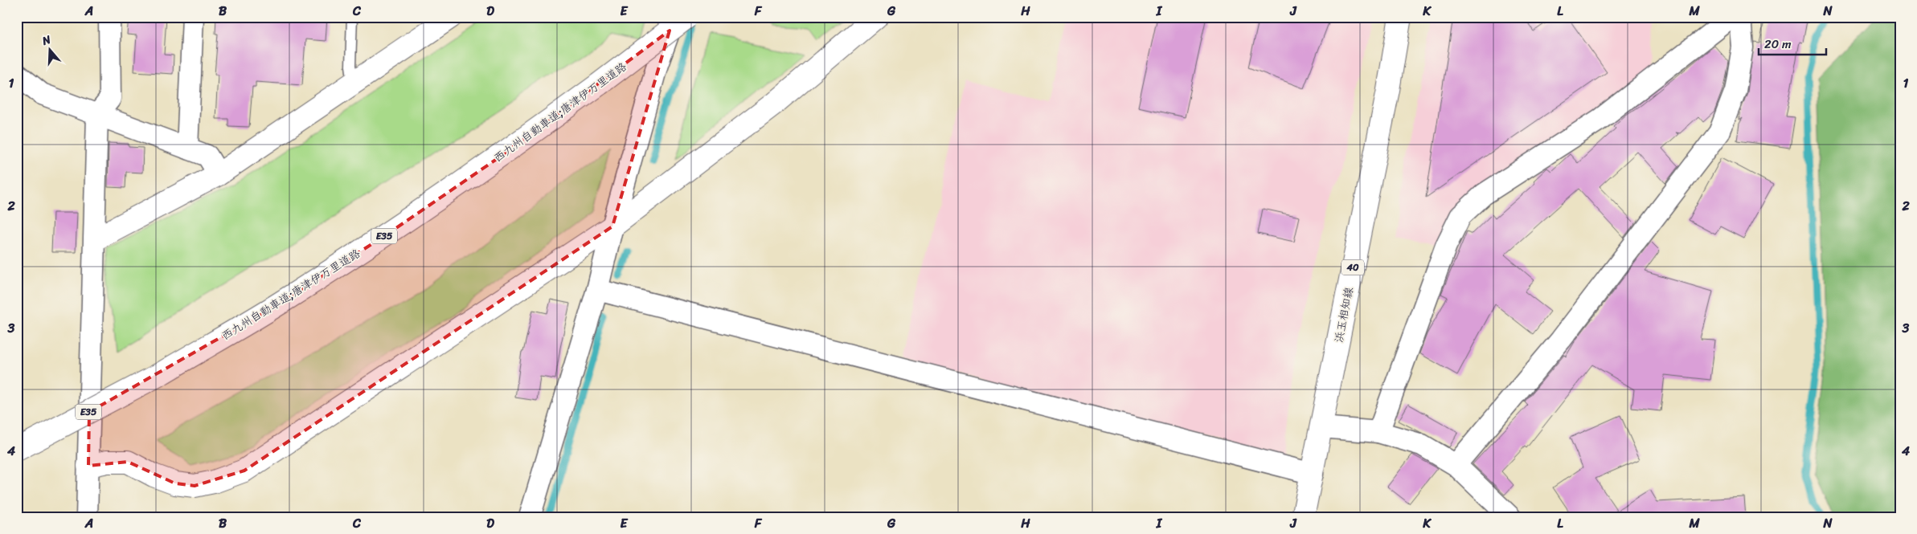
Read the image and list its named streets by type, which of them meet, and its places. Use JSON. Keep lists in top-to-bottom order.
{
  "streets": {
    "main road": [
      "西九州自動車道;唐津伊万里道路",
      "E35",
      "40",
      "浜玉相知線"
    ]
  },
  "scale_bar": "20 m",
  "north": "top",
  "grid": {
    "columns": [
      "A",
      "B",
      "C",
      "D",
      "E",
      "F",
      "G",
      "H",
      "I",
      "J",
      "K",
      "L",
      "M",
      "N"
    ],
    "rows": [
      "1",
      "2",
      "3",
      "4"
    ]
  }
}
